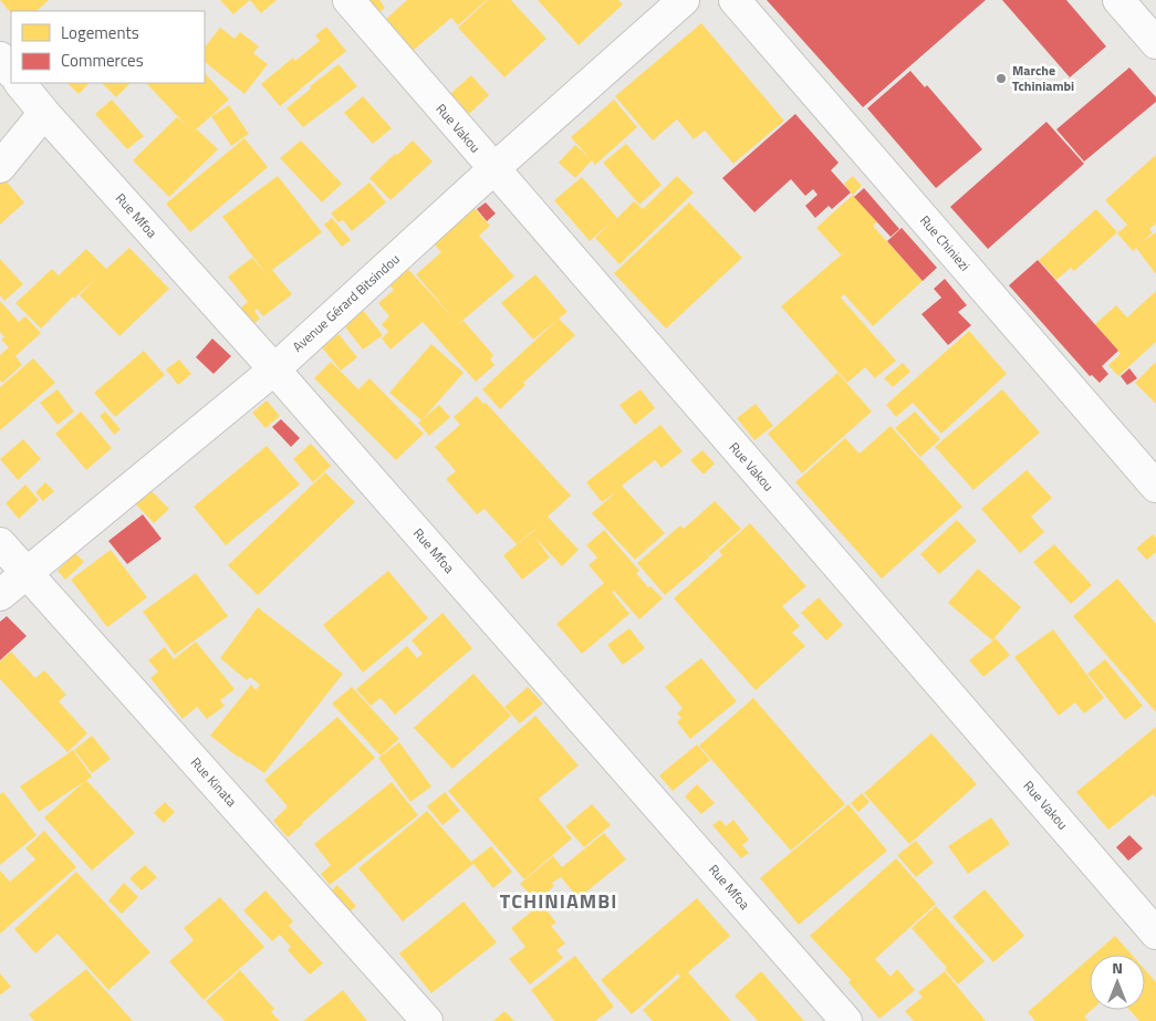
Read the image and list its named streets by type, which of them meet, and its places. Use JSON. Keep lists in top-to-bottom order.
{
  "streets": {
    "street": [
      "Rue Vakou",
      "Rue Mfoa",
      "Rue Chiniezi",
      "Avenue Gérard Bitsindou",
      "Rue Kinata"
    ]
  },
  "crossings": [
    ["Rue Vakou", "Avenue Gérard Bitsindou"],
    ["Rue Mfoa", "Avenue Gérard Bitsindou"],
    ["Avenue Gérard Bitsindou", "Rue Kinata"]
  ],
  "districts": ["TCHINIAMBI"],
  "places": ["Marche Tchiniambi"],
  "legend": ["Logements", "Commerces"],
  "north": "top"
}
